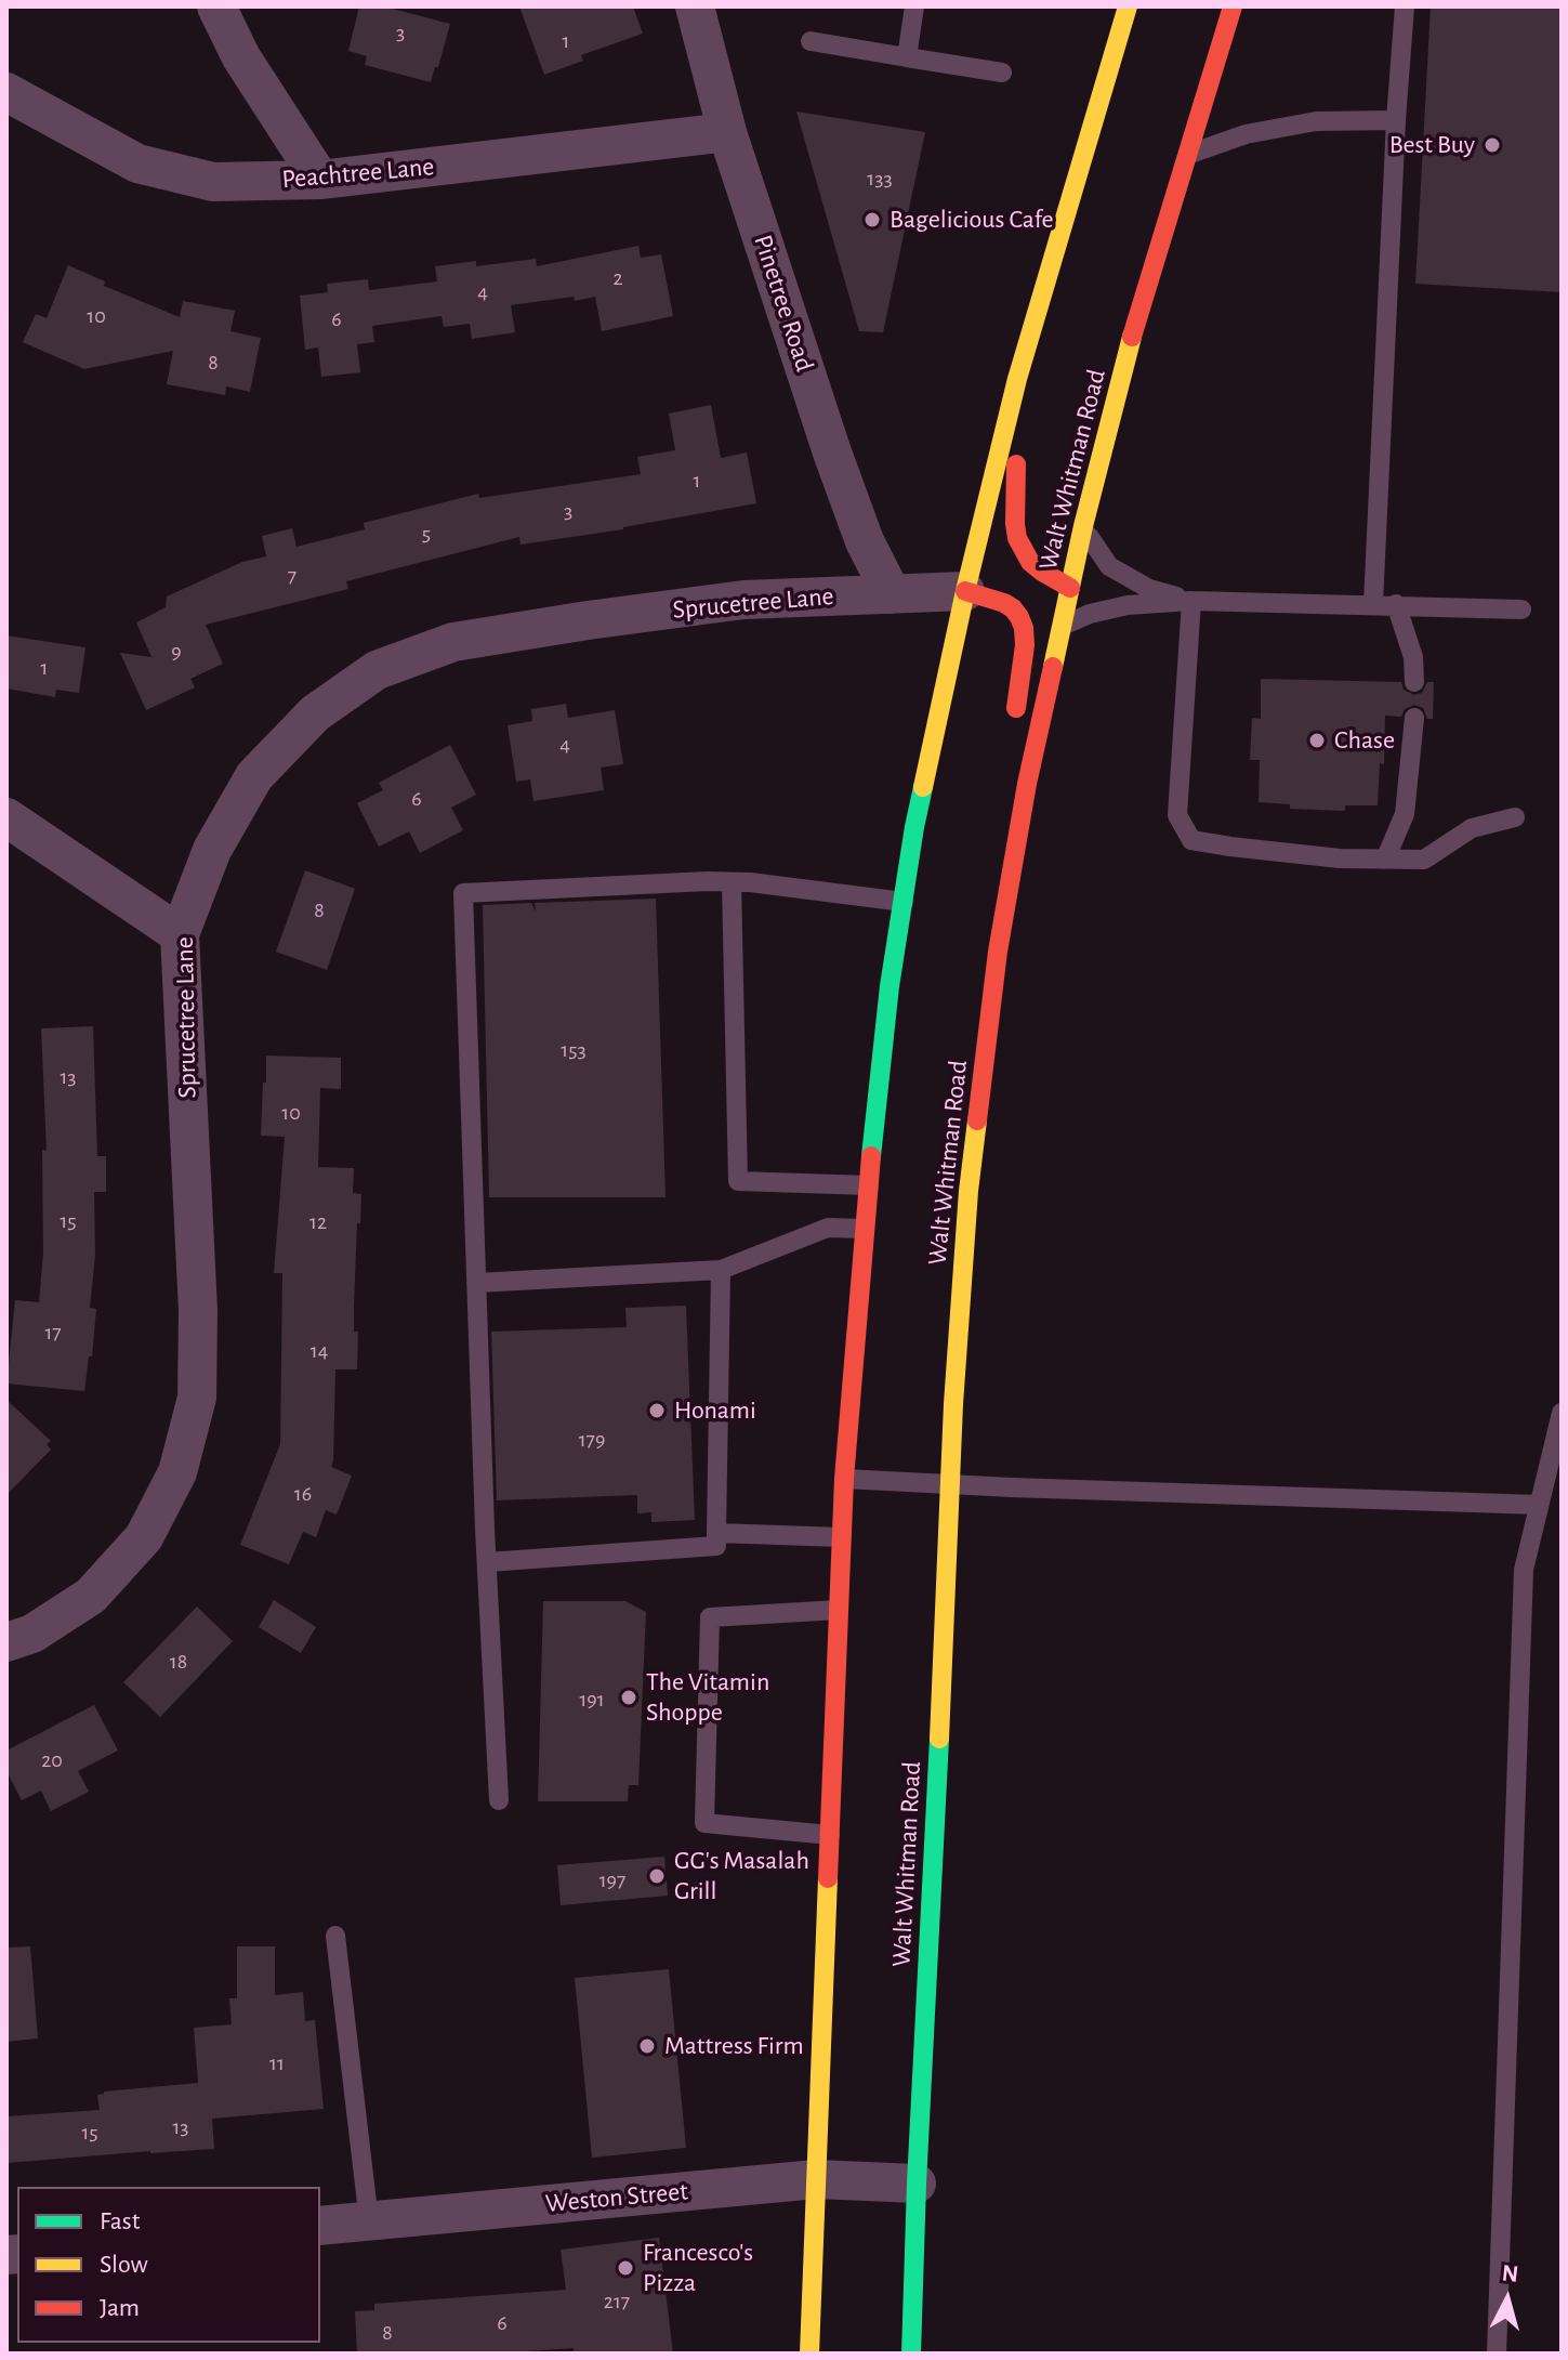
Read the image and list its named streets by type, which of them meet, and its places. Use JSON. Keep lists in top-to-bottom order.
{
  "streets": {
    "main road": ["Walt Whitman Road"],
    "street": [
      "Peachtree Lane",
      "Pinetree Road",
      "Sprucetree Lane",
      "Weston Street"
    ]
  },
  "crossings": [
    ["Peachtree Lane", "Pinetree Road"],
    ["Pinetree Road", "Sprucetree Lane"],
    ["Walt Whitman Road", "Weston Street"]
  ],
  "places": [
    "Best Buy",
    "Bagelicious Cafe",
    "Chase",
    "Honami",
    "The Vitamin Shoppe",
    "GG's Masalah Grill",
    "Mattress Firm",
    "Francesco's Pizza"
  ],
  "house_numbers": [
    "3",
    "1",
    "133",
    "2",
    "4",
    "10",
    "6",
    "8",
    "1",
    "3",
    "5",
    "7",
    "9",
    "1",
    "4",
    "6",
    "8",
    "153",
    "13",
    "10",
    "15",
    "12",
    "17",
    "14",
    "179",
    "16",
    "18",
    "191",
    "20",
    "197",
    "11",
    "13",
    "15",
    "217",
    "6",
    "8"
  ],
  "legend": ["Fast", "Slow", "Jam"],
  "north": "top"
}
